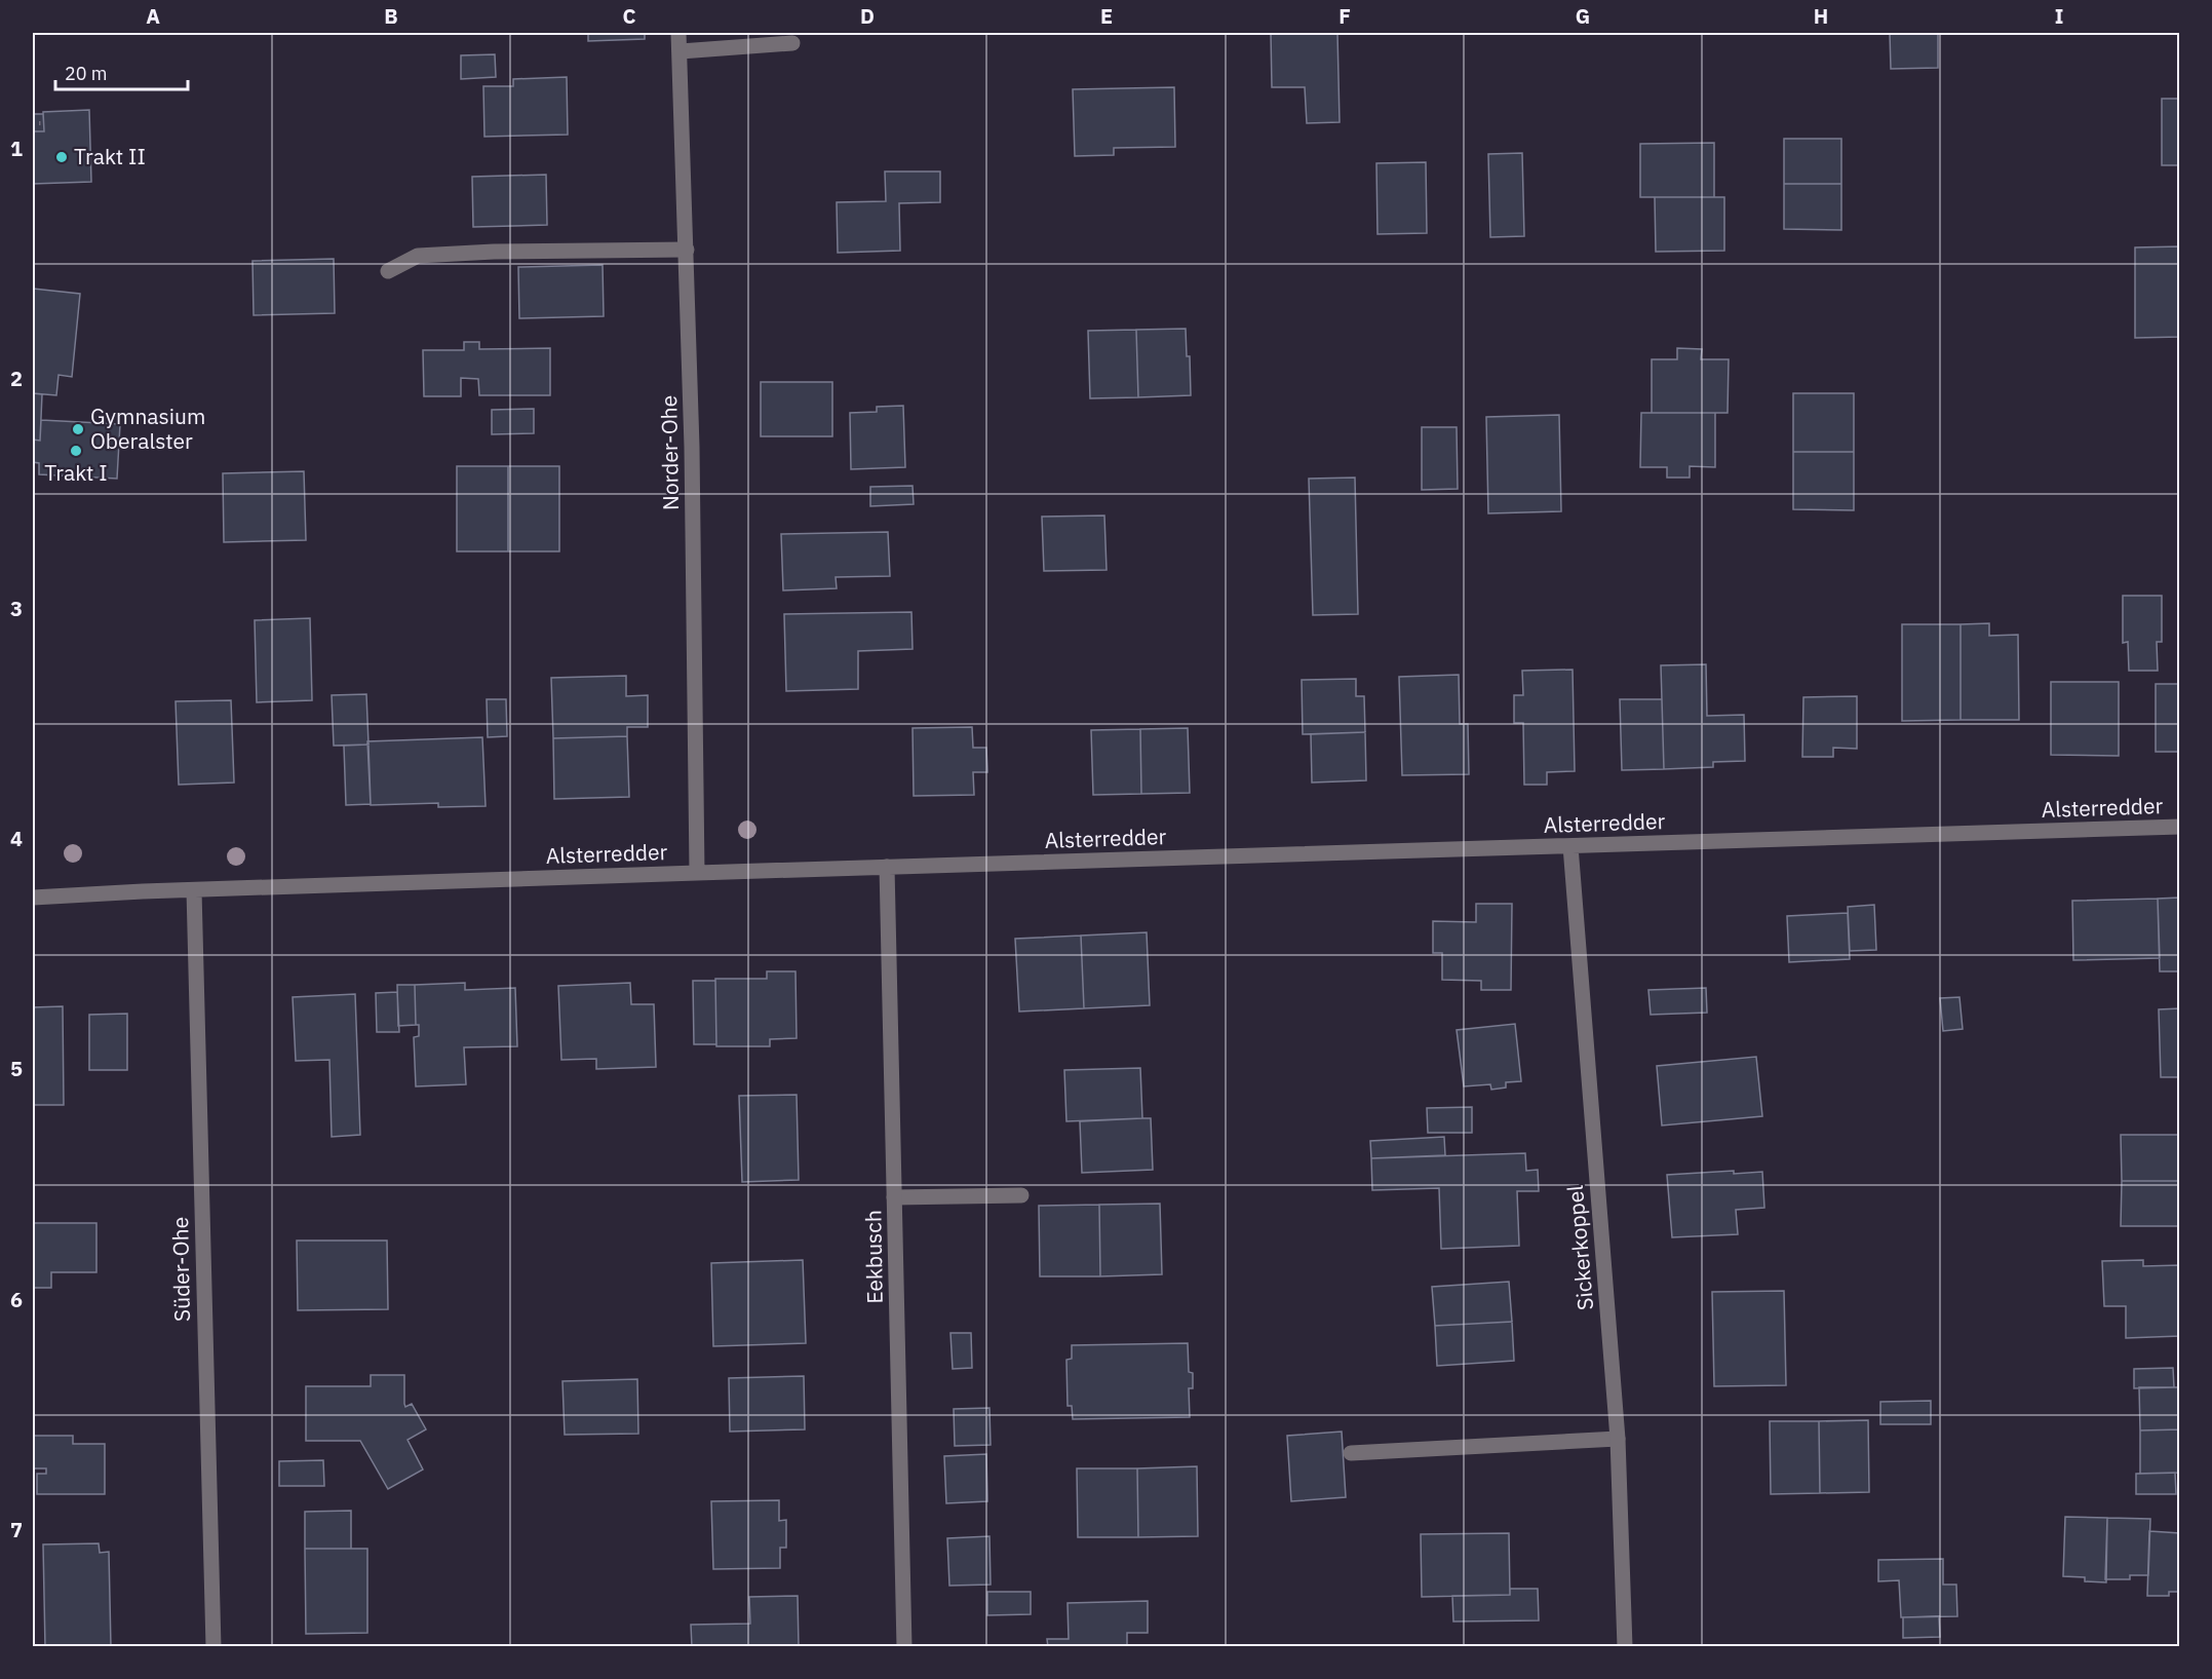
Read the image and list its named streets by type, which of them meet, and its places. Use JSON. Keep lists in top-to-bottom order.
{
  "streets": {
    "street": [
      "Norder-Ohe",
      "Alsterredder",
      "Sickerkoppel",
      "Eekbusch",
      "Süder-Ohe"
    ]
  },
  "crossings": [
    ["Norder-Ohe", "Alsterredder"],
    ["Alsterredder", "Sickerkoppel"],
    ["Alsterredder", "Eekbusch"],
    ["Alsterredder", "Süder-Ohe"]
  ],
  "places": ["Trakt II", "Gymnasium Oberalster", "Trakt I"],
  "scale_bar": "20 m",
  "grid": {
    "columns": [
      "A",
      "B",
      "C",
      "D",
      "E",
      "F",
      "G",
      "H",
      "I"
    ],
    "rows": [
      "1",
      "2",
      "3",
      "4",
      "5",
      "6",
      "7"
    ]
  }
}
